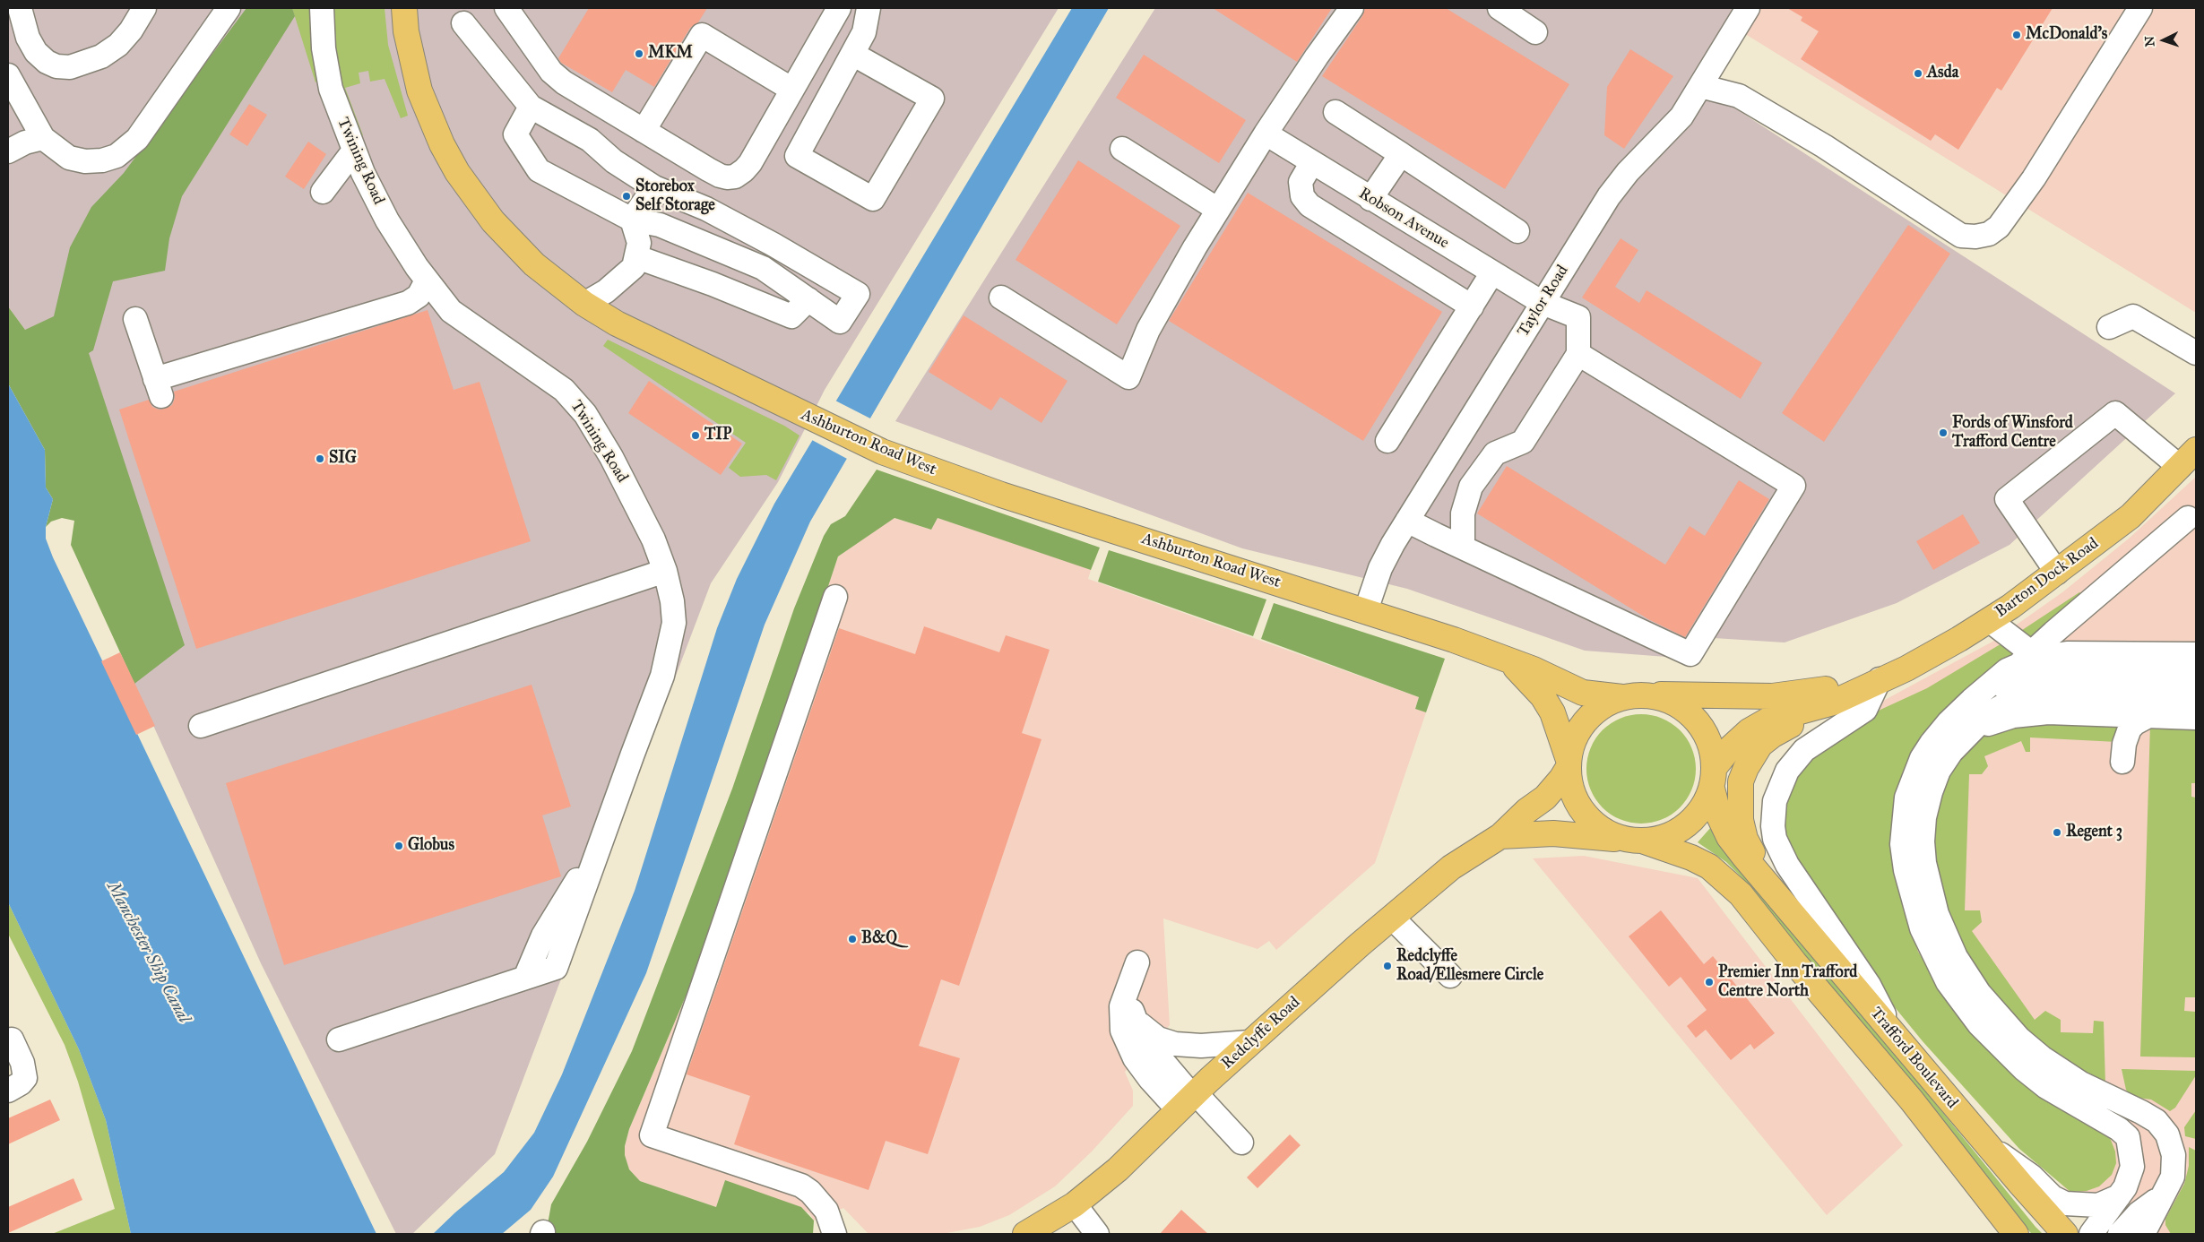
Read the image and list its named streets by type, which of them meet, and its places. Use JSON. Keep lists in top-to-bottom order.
{
  "streets": {
    "main road": [
      "Ashburton Road West",
      "Barton Dock Road",
      "Redclyffe Road",
      "Trafford Boulevard"
    ],
    "street": ["Twining Road", "Robson Avenue", "Taylor Road"]
  },
  "crossings": [
    ["Robson Avenue", "Taylor Road"],
    ["Taylor Road", "Ashburton Road West"],
    ["Ashburton Road West", "Barton Dock Road"],
    ["Ashburton Road West", "Redclyffe Road"],
    ["Ashburton Road West", "Trafford Boulevard"],
    ["Barton Dock Road", "Redclyffe Road"],
    ["Barton Dock Road", "Trafford Boulevard"],
    ["Redclyffe Road", "Trafford Boulevard"]
  ],
  "water": ["Manchester Ship Canal"],
  "places": [
    "McDonald's",
    "MKM",
    "Asda",
    "Storebox Self Storage",
    "Fords of Winsford Trafford Centre",
    "TIP",
    "SIG",
    "Regent 3",
    "Globus",
    "B&Q",
    "Redclyffe Road/Ellesmere Circle",
    "Premier Inn Trafford Centre North"
  ],
  "north": "left"
}
